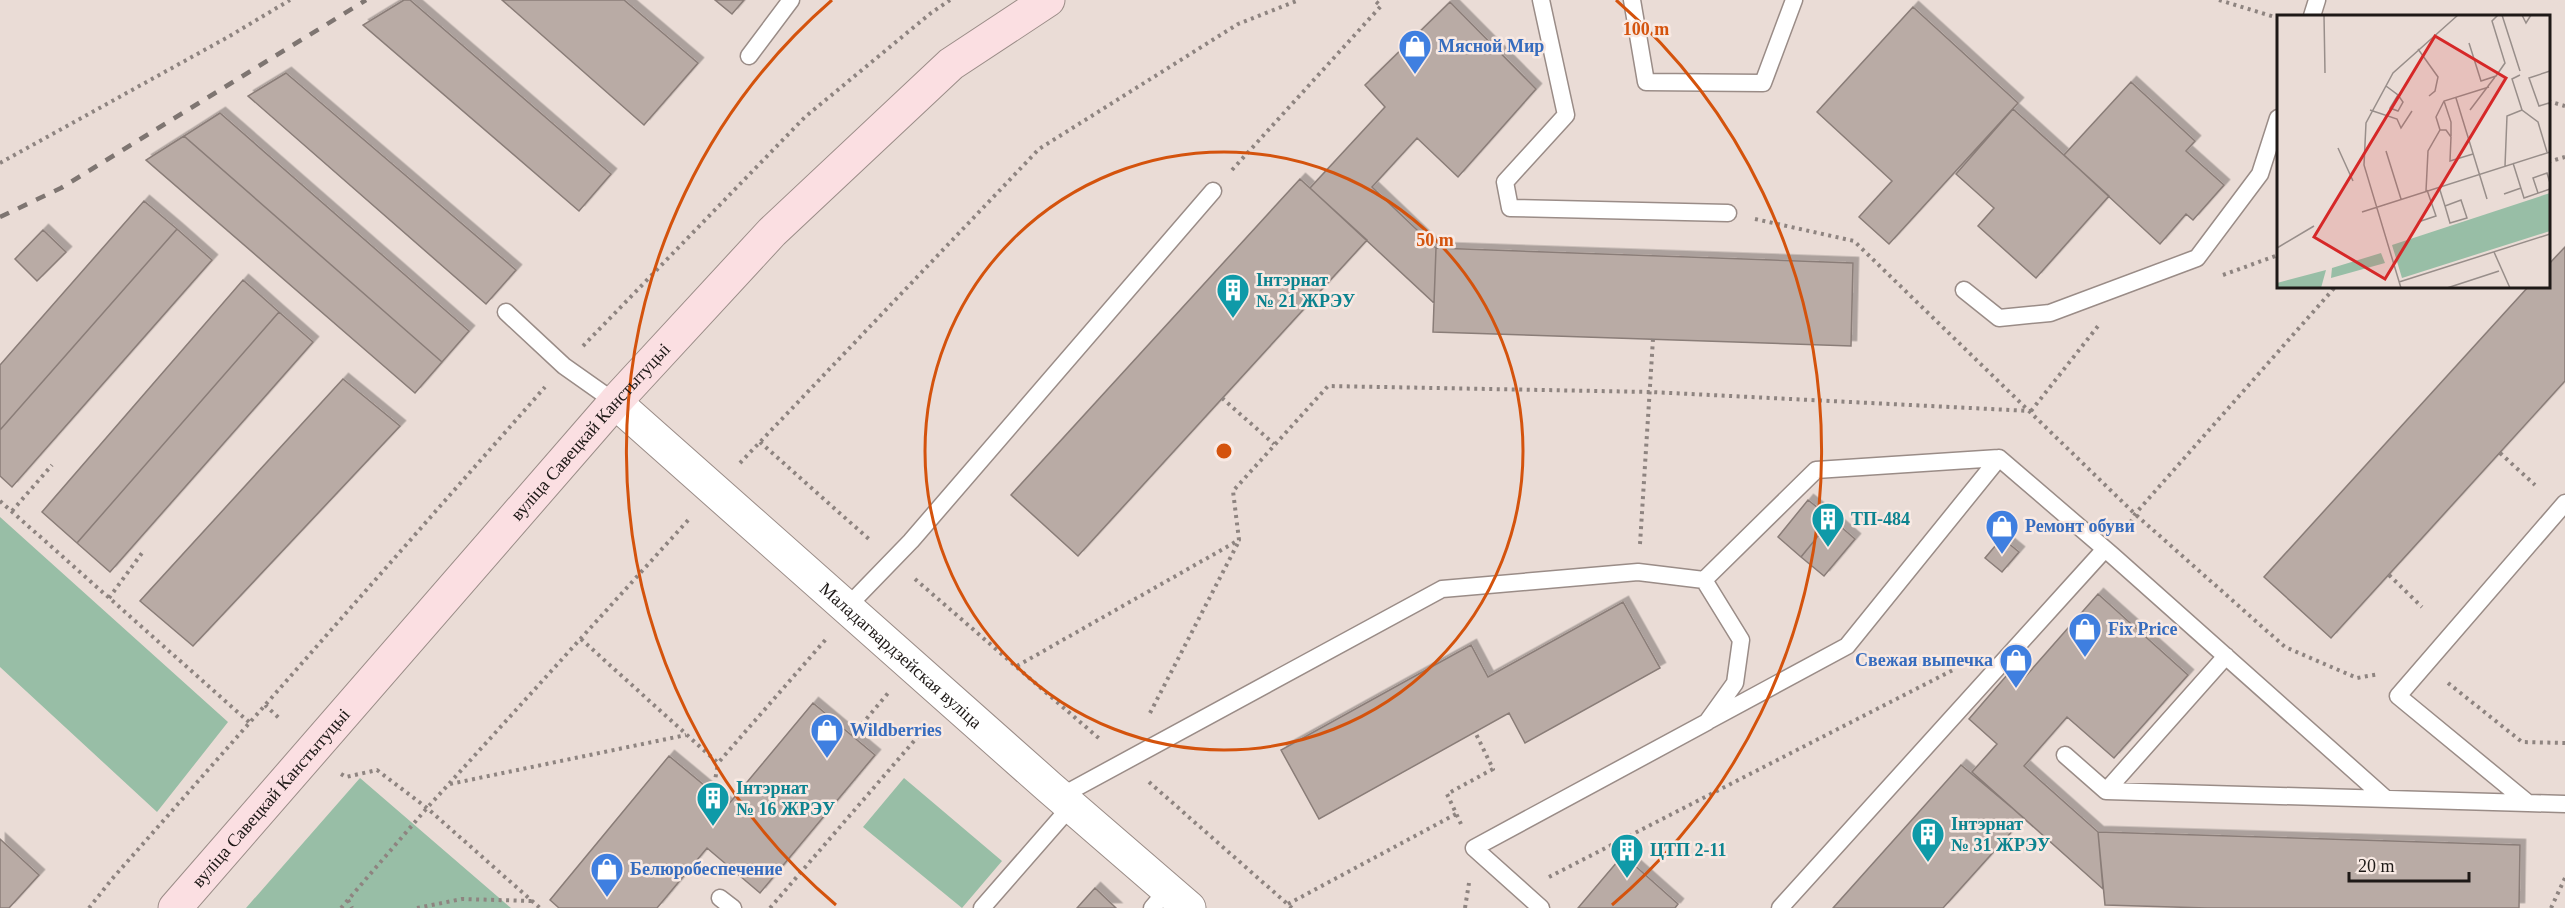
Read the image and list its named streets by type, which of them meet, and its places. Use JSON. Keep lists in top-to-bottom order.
{
  "streets": {
    "main road": ["вуліца Савецкай Канстытуцыі"],
    "street": ["Маладагвардзейская вуліца"]
  },
  "crossings": [
    ["вуліца Савецкай Канстытуцыі", "Маладагвардзейская вуліца"]
  ],
  "places": {
    "shop": [
      "Мясной Мир",
      "Ремонт обуви",
      "Fix Price",
      "Свежая выпечка",
      "Wildberries",
      "Белюробеспечение"
    ],
    "building": [
      "Інтэрнат № 21 ЖРЭУ",
      "ТП-484",
      "Інтэрнат № 16 ЖРЭУ",
      "Інтэрнат № 31 ЖРЭУ",
      "ЦТП 2-11"
    ]
  },
  "scale_bar": "20 m",
  "rings": ["100 m", "50 m"]
}
